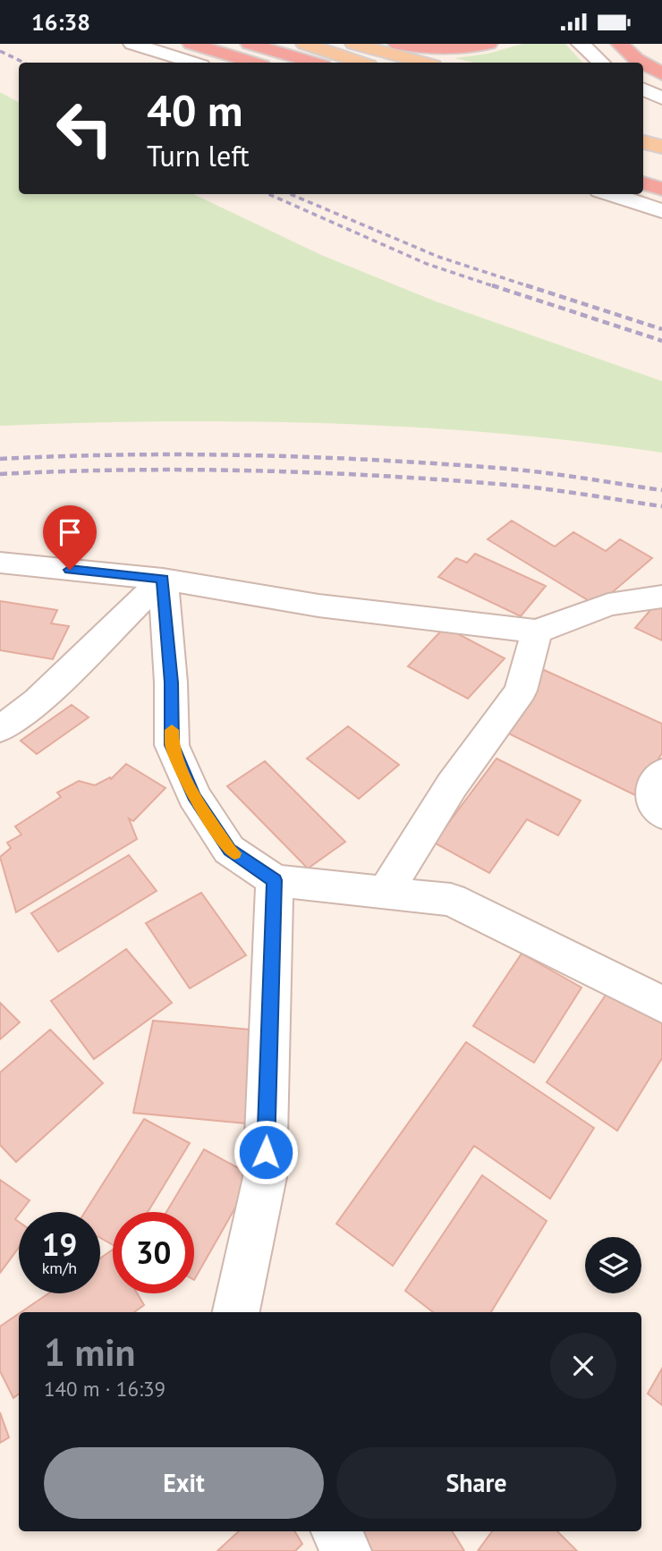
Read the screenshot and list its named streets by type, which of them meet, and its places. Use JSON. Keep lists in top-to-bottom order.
{
  "page": {
    "status": "16:38",
    "turn": ["40 m", "Turn left"],
    "speed": "19 km/h",
    "limit": "30",
    "heading": ["1 min", "140 m · 16:39"],
    "buttons": ["Exit", "Share"]
  }
}
